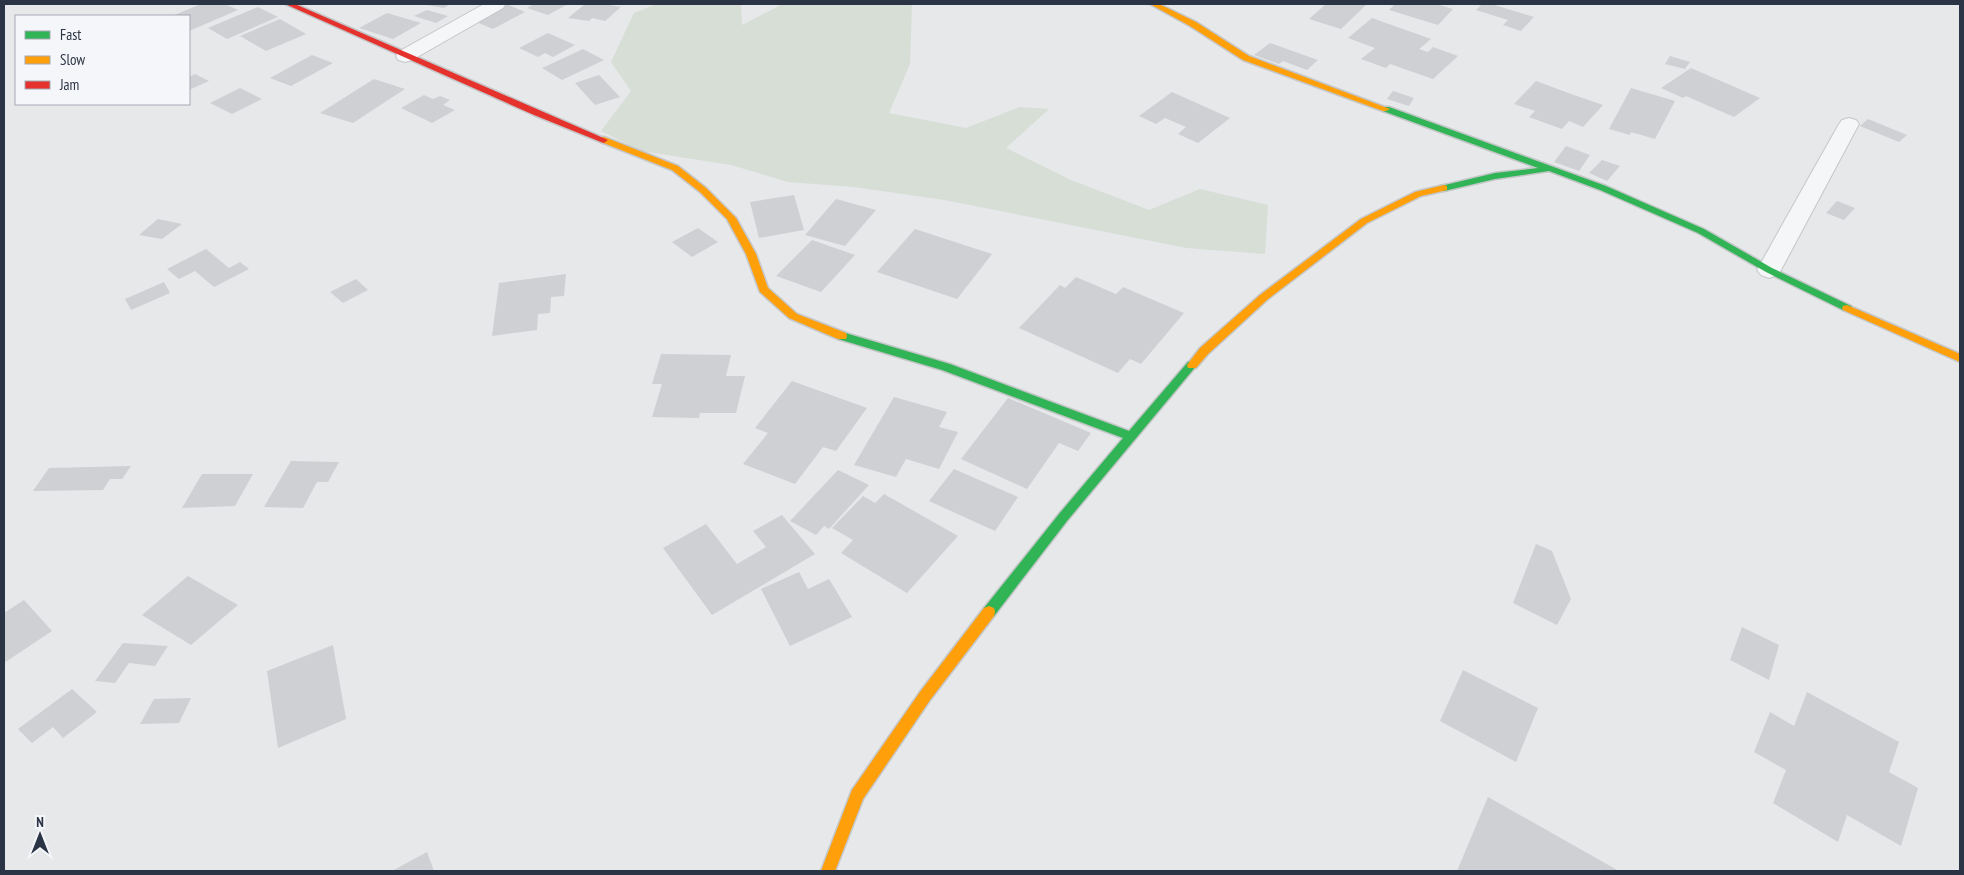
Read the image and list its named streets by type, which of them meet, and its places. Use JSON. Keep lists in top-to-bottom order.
{
  "legend": ["Fast", "Slow", "Jam"],
  "north": "top"
}
